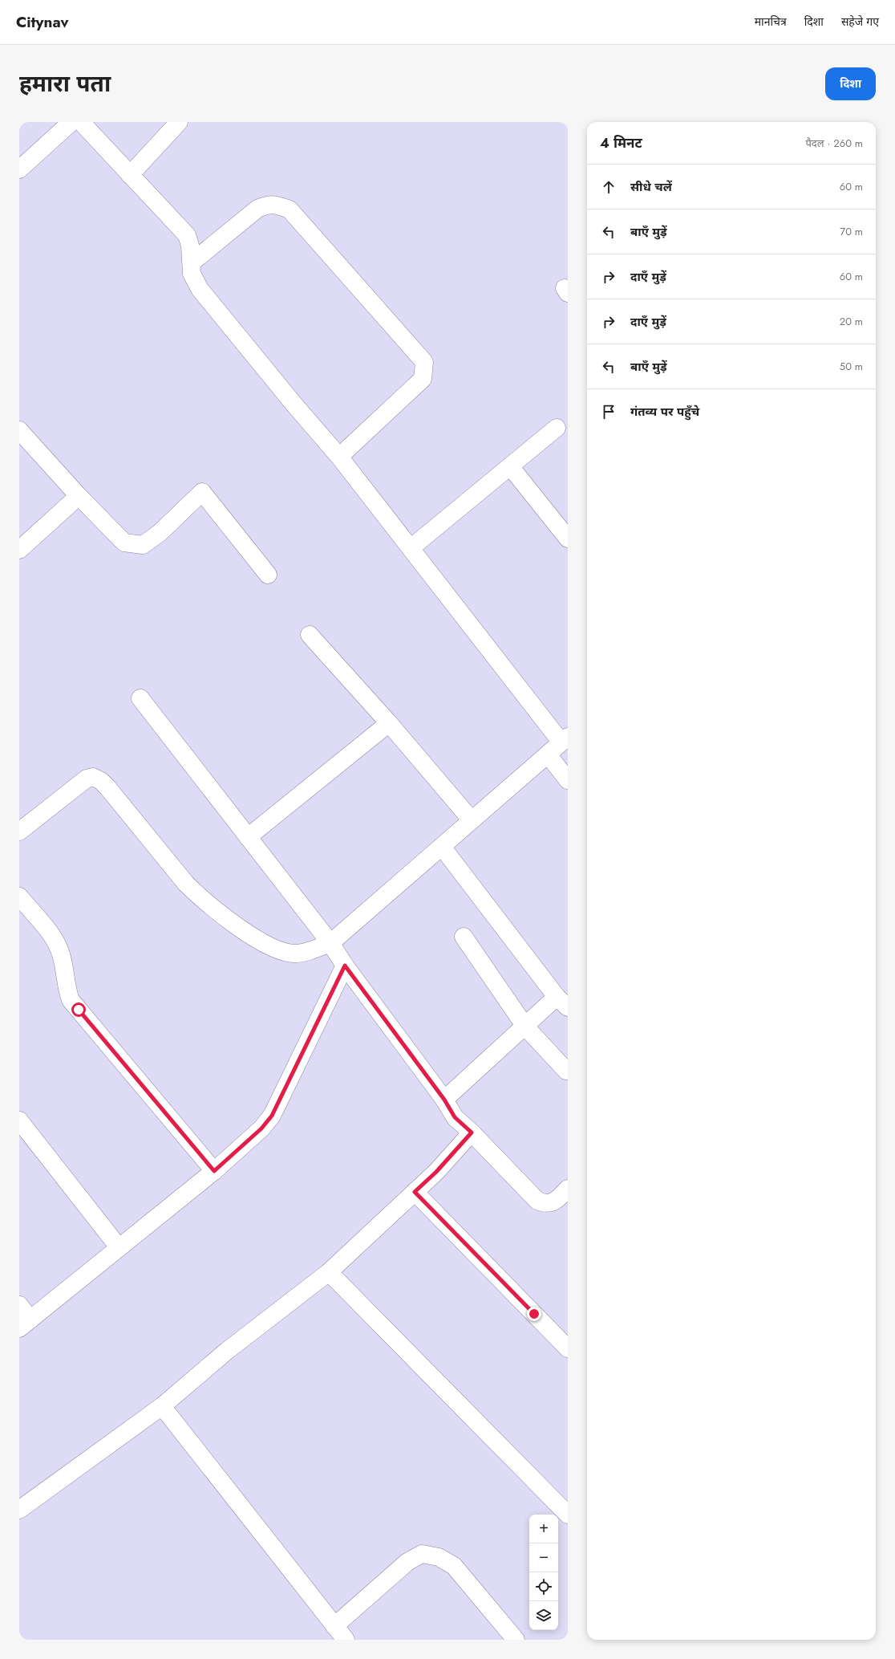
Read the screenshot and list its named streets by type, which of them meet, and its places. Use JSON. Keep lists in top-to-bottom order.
{
  "page": {
    "header": "Citynav",
    "nav": ["मानचित्र", "दिशा", "सहेजे गए"],
    "title": "हमारा पता",
    "buttons": "दिशा",
    "heading": ["4 मिनट", "पैदल · 260 m"],
    "list": [
      ["सीधे चलें", "60 m"],
      ["बाएँ मुड़ें", "70 m"],
      ["दाएँ मुड़ें", "60 m"],
      ["दाएँ मुड़ें", "20 m"],
      ["बाएँ मुड़ें", "50 m"],
      "गंतव्य पर पहुँचे"
    ],
    "map_buttons": ["+", "−"]
  }
}
